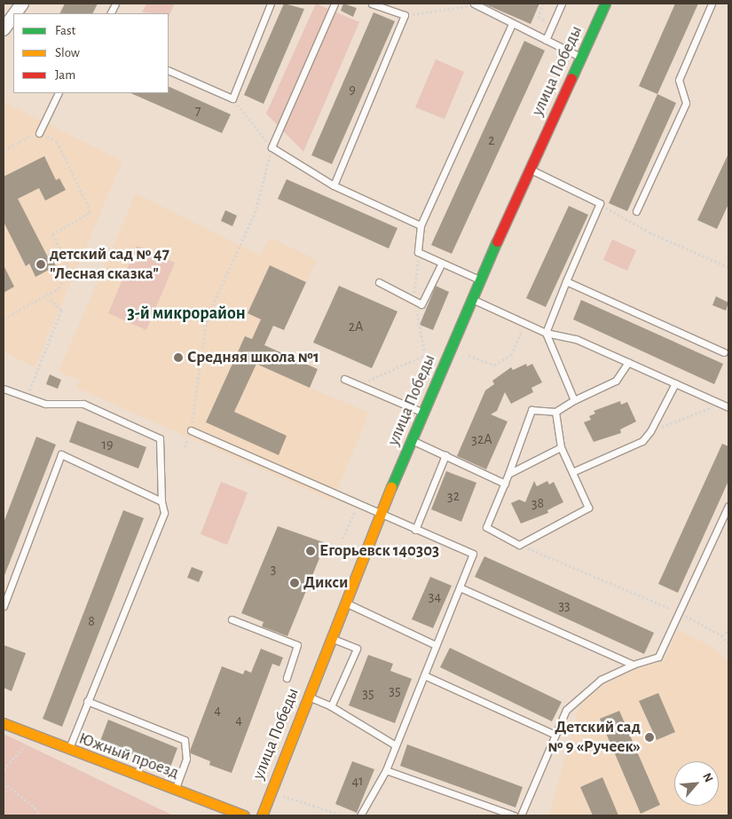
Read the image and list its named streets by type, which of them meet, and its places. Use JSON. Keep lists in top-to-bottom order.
{
  "streets": {
    "street": ["улица Победы", "Южный проезд"]
  },
  "districts": ["3-й микрорайон"],
  "places": [
    "детский сад № 47 \"Лесная сказка\"",
    "Средняя школа №1",
    "Егорьевск 140303",
    "Дикси",
    "Детский сад № 9 «Ручеек»"
  ],
  "house_numbers": [
    "9",
    "7",
    "2",
    "2А",
    "32А",
    "19",
    "32",
    "38",
    "3",
    "34",
    "33",
    "8",
    "35",
    "35",
    "4",
    "4",
    "41"
  ],
  "legend": ["Fast", "Slow", "Jam"],
  "north": "top right"
}
